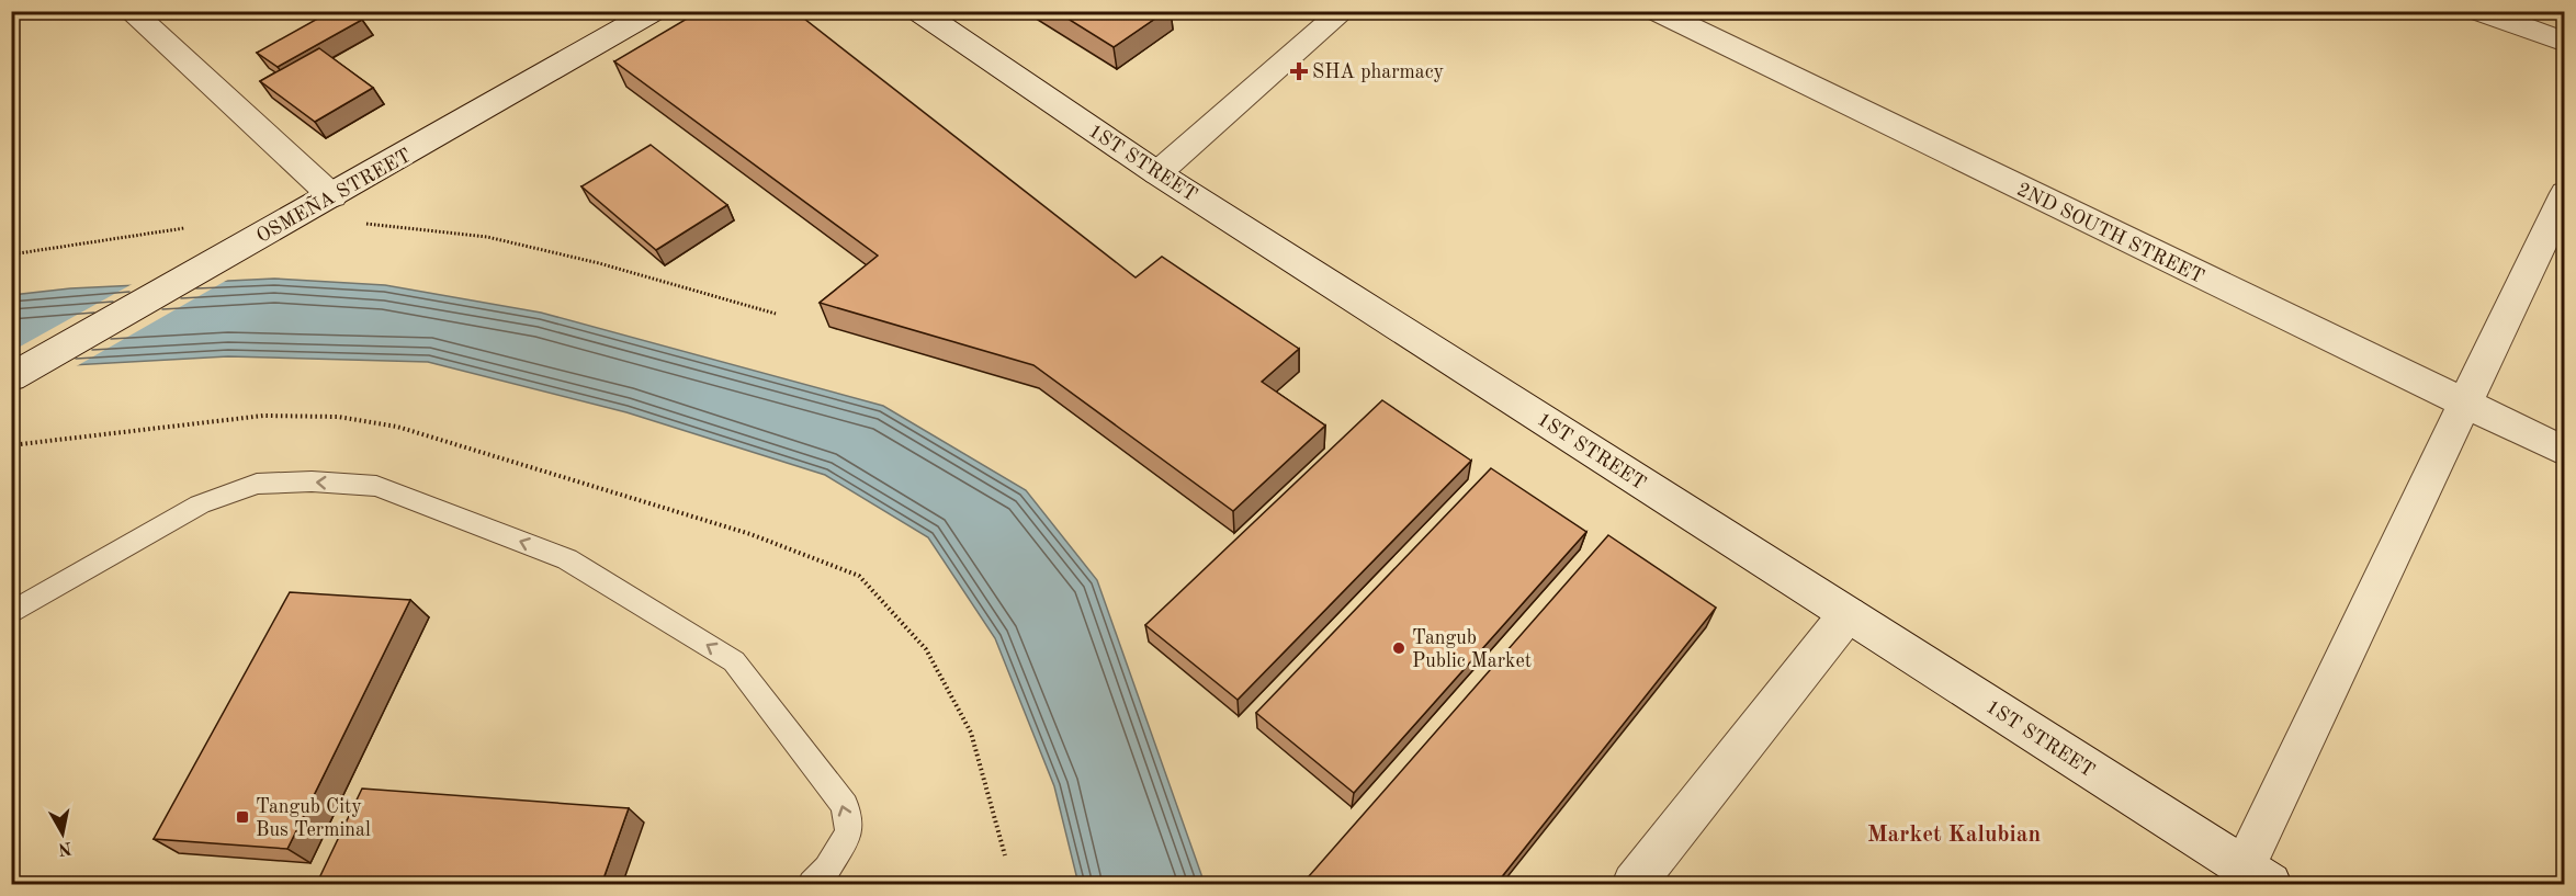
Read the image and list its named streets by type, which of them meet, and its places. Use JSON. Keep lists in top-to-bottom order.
{
  "streets": {
    "street": ["1ST STREET", "OSMEÑA STREET", "2ND SOUTH STREET"]
  },
  "districts": ["Market Kalubian"],
  "places": {
    "health": ["SHA pharmacy"],
    "other": ["Tangub Public Market"],
    "transit": ["Tangub City Bus Terminal"]
  },
  "north": "bottom"
}
